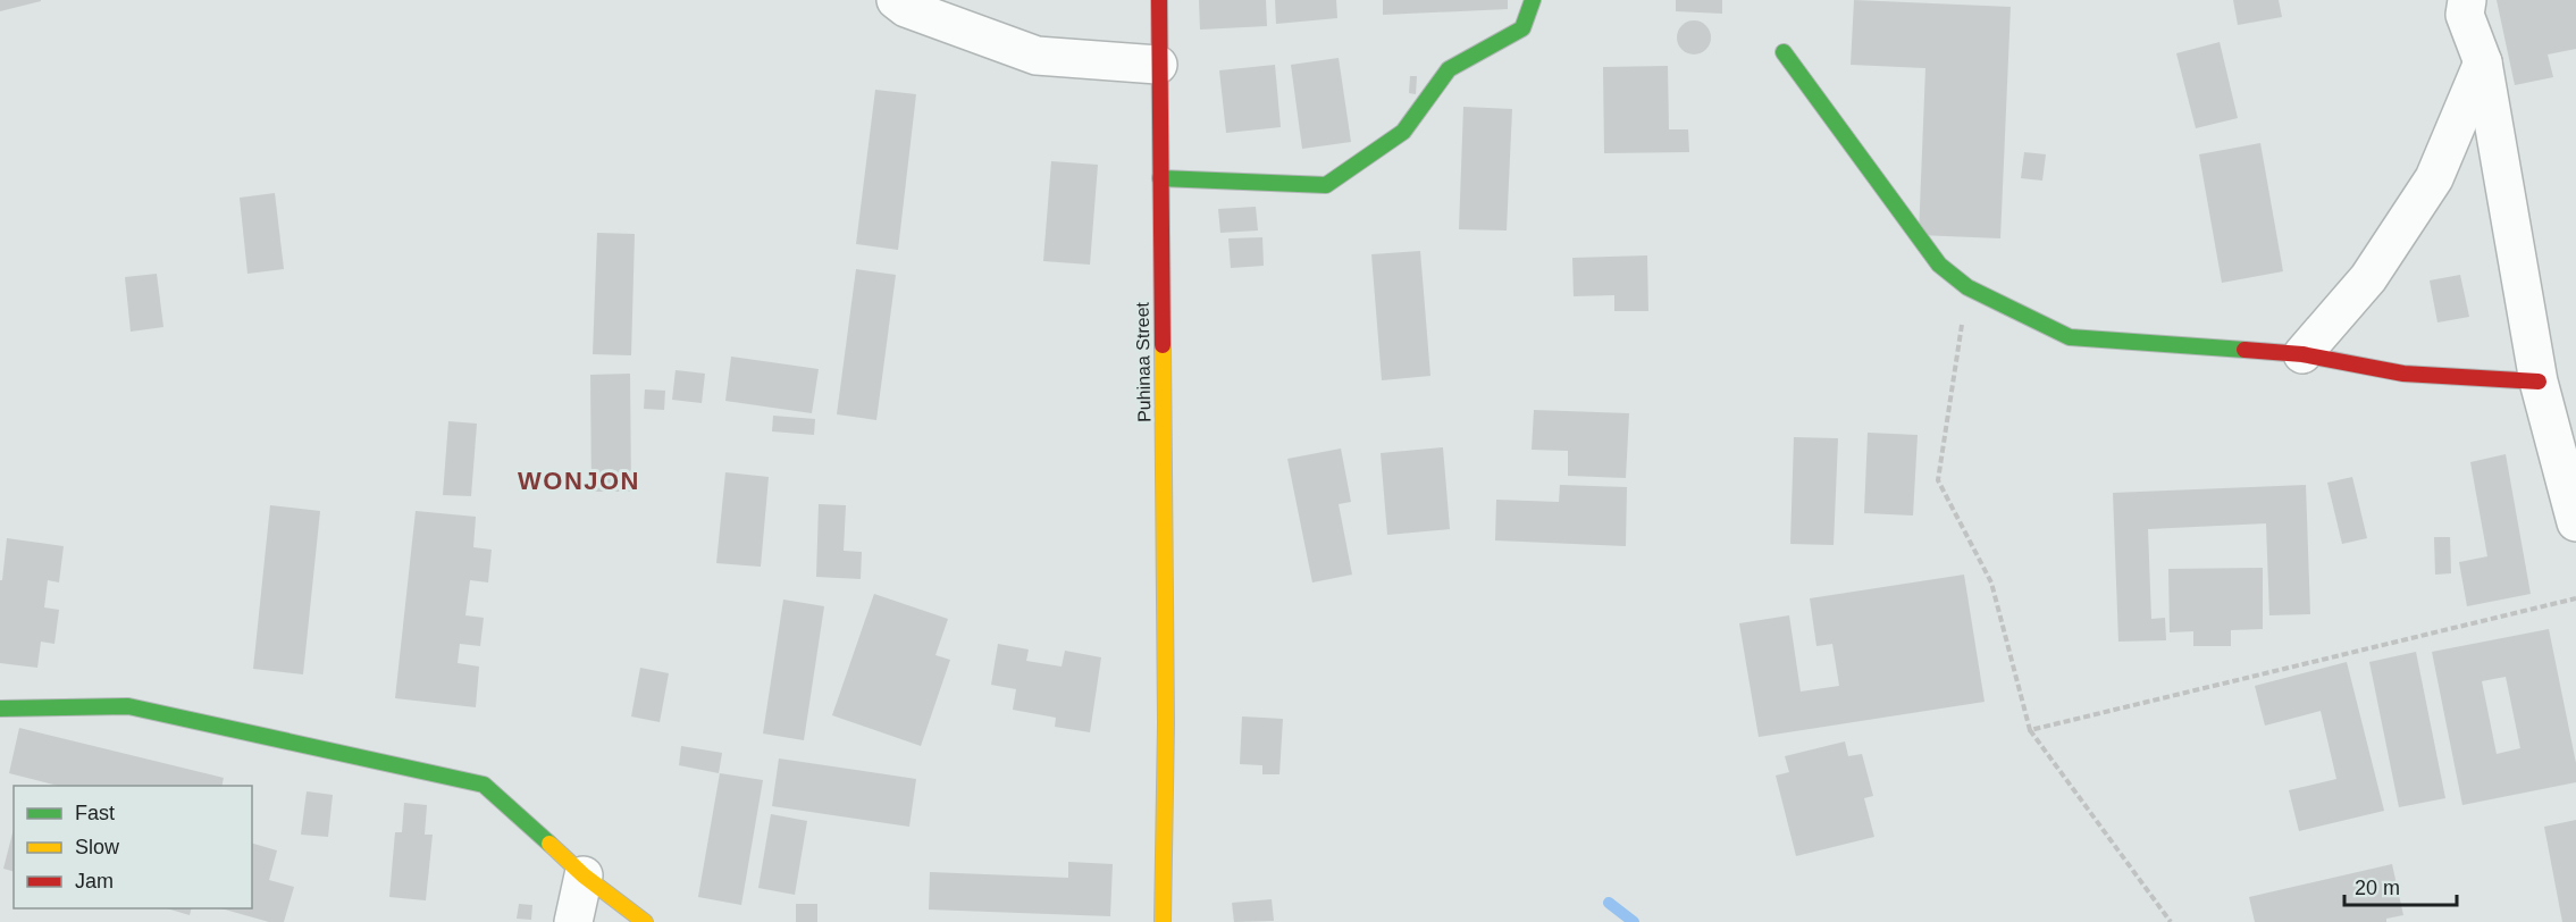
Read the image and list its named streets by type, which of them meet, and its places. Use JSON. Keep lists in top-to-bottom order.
{
  "streets": {
    "street": ["Puhinaa Street"]
  },
  "districts": ["WONJON"],
  "legend": ["Fast", "Slow", "Jam"],
  "scale_bar": "20 m"
}
